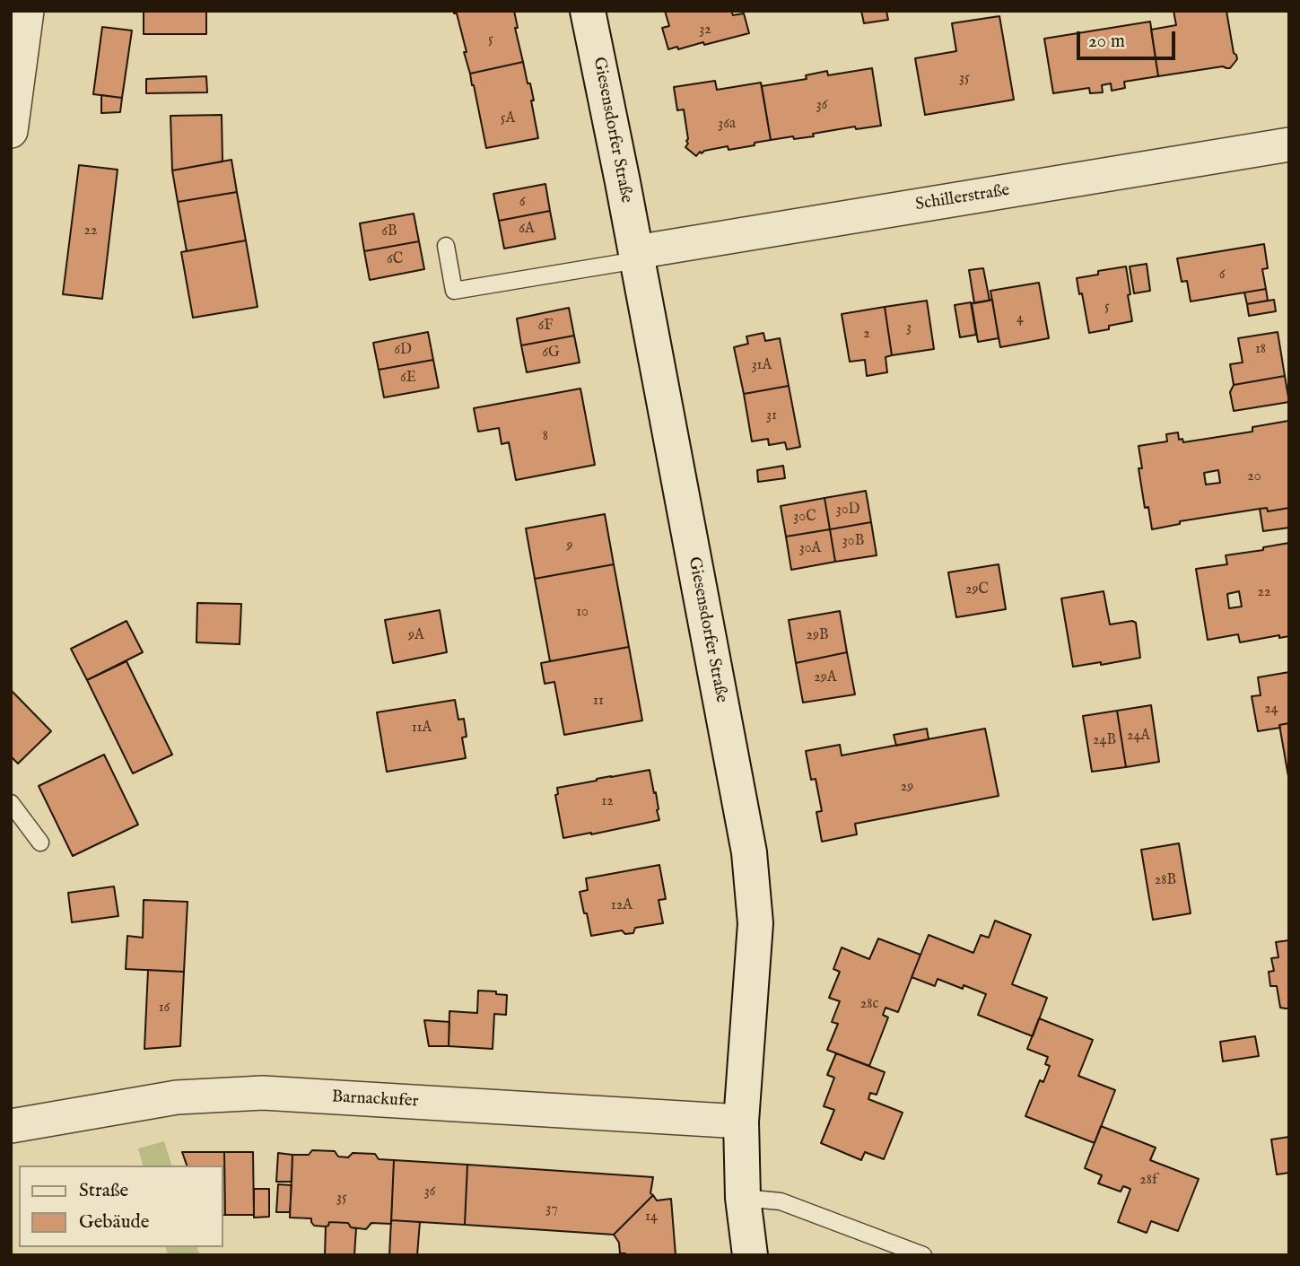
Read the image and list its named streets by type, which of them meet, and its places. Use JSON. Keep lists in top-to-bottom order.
{
  "streets": {
    "street": ["Giesensdorfer Straße", "Schillerstraße", "Barnackufer"]
  },
  "crossings": [
    ["Giesensdorfer Straße", "Schillerstraße"],
    ["Giesensdorfer Straße", "Barnackufer"]
  ],
  "house_numbers": [
    "32",
    "5",
    "35",
    "36",
    "5A",
    "36a",
    "6",
    "6A",
    "22",
    "6B",
    "6C",
    "6",
    "5",
    "4",
    "6F",
    "3",
    "2",
    "18",
    "6D",
    "6G",
    "31A",
    "6E",
    "31",
    "8",
    "20",
    "30D",
    "30C",
    "30B",
    "9",
    "30A",
    "29C",
    "22",
    "10",
    "9A",
    "29B",
    "29A",
    "11",
    "24",
    "11A",
    "24A",
    "24B",
    "29",
    "12",
    "28B",
    "12A",
    "28c",
    "16",
    "28f",
    "36",
    "35",
    "37",
    "14"
  ],
  "legend": ["Straße", "Gebäude"],
  "scale_bar": "20 m"
}
